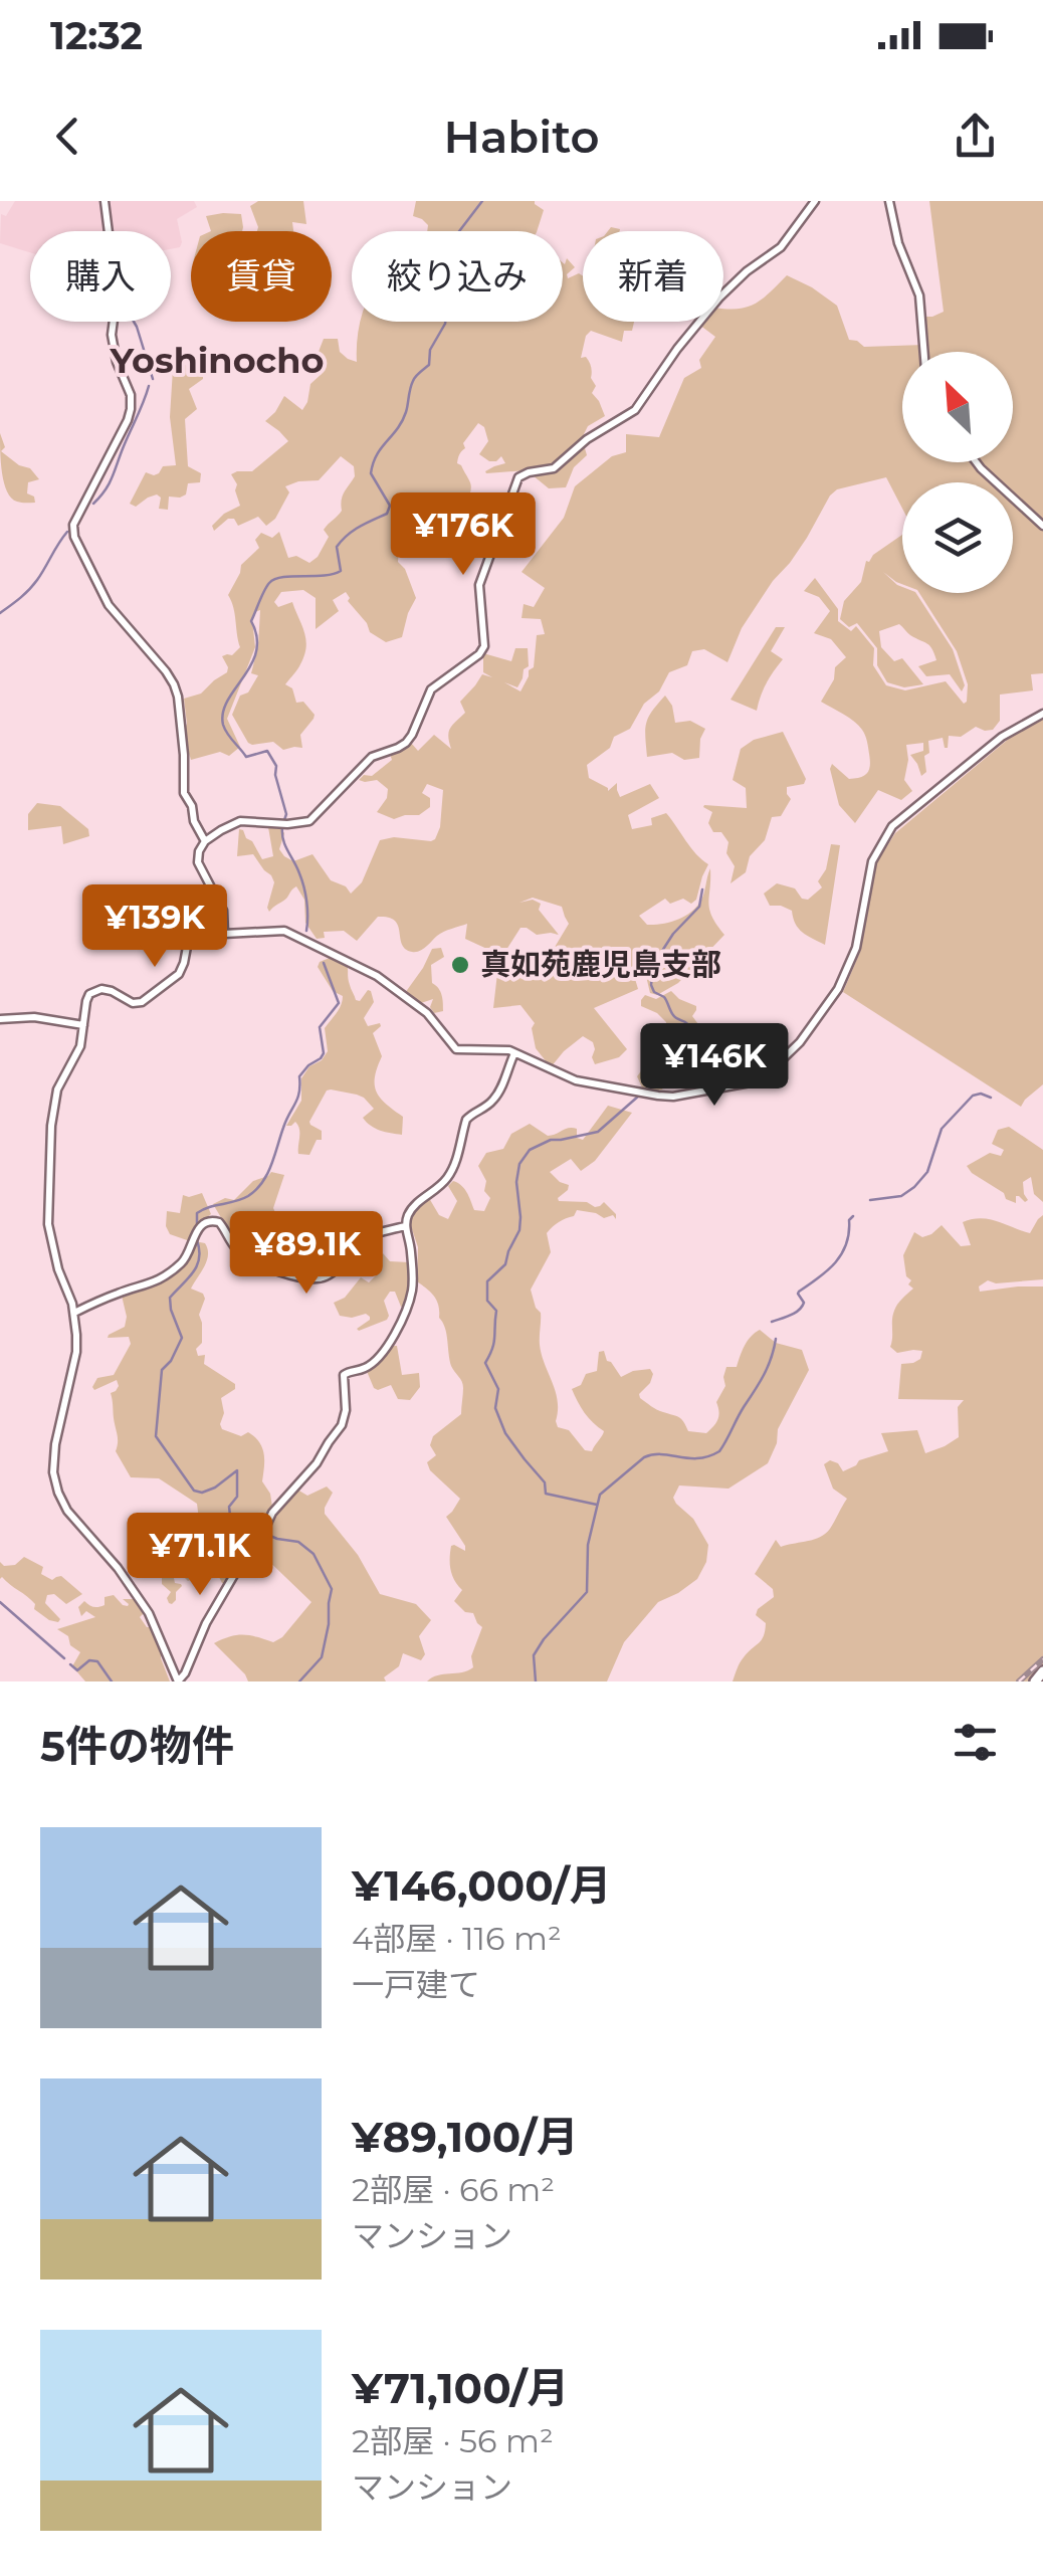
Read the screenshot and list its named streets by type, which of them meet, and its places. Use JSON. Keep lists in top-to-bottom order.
{
  "districts": ["Yoshinocho"],
  "places": ["真如苑鹿児島支部"],
  "north": "top left",
  "page": {
    "status": "12:32",
    "header": "Habito",
    "chip": [
      "購入",
      "賃貸",
      "絞り込み",
      "新着"
    ],
    "price": [
      "¥176K",
      "¥139K",
      "¥146K",
      "¥89.1K",
      "¥71.1K"
    ],
    "heading": "5件の物件",
    "list": [
      {
        "name": "¥146,000/月",
        "note": "4部屋 · 116 m² · 一戸建て"
      },
      {
        "name": "¥89,100/月",
        "note": "2部屋 · 66 m² · マンション"
      },
      {
        "name": "¥71,100/月",
        "note": "2部屋 · 56 m² · マンション"
      }
    ]
  }
}
